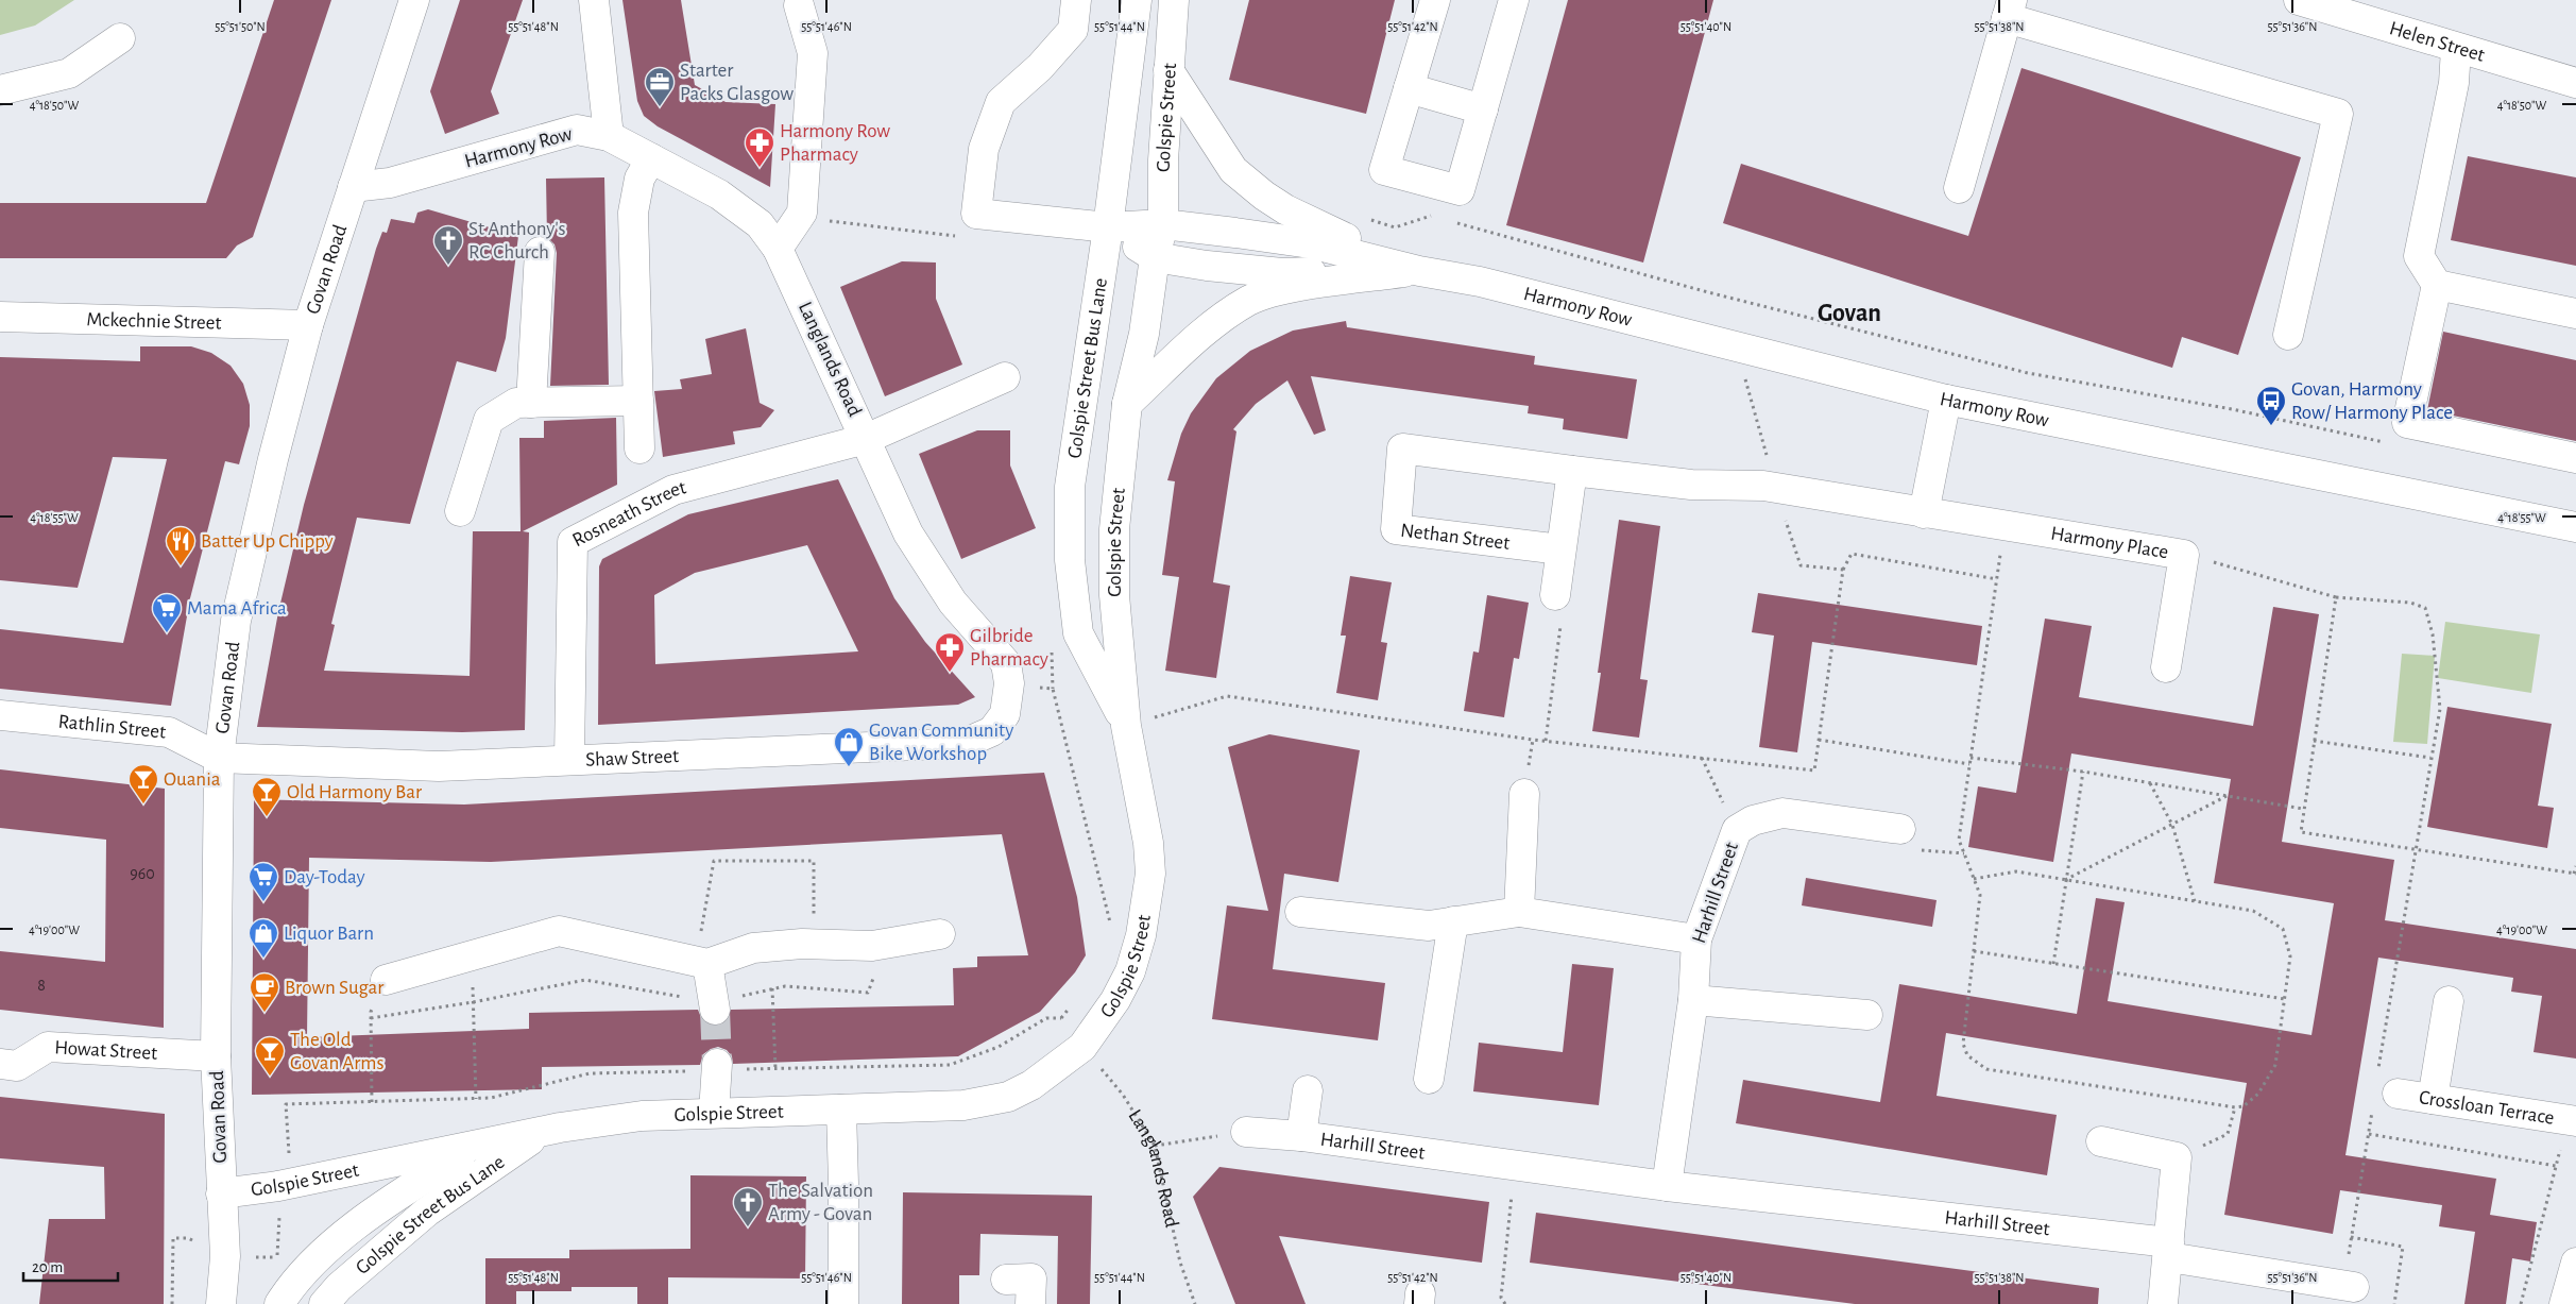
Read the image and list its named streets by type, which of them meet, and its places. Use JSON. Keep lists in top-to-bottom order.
{
  "streets": {
    "street": [
      "Helen Street",
      "Golspie Street",
      "Harmony Row",
      "Govan Road",
      "Mckechnie Street",
      "Langlands Road",
      "Golspie Street Bus Lane",
      "Rosneath Street",
      "Nethan Street",
      "Harmony Place",
      "Rathlin Street",
      "Shaw Street",
      "Harhill Street",
      "Howat Street",
      "Crossloan Terrace"
    ]
  },
  "crossings": [
    ["Golspie Street", "Harmony Row"],
    ["Golspie Street", "Govan Road"],
    ["Golspie Street", "Langlands Road"],
    ["Golspie Street", "Golspie Street Bus Lane"],
    ["Harmony Row", "Govan Road"],
    ["Harmony Row", "Langlands Road"],
    ["Harmony Row", "Golspie Street Bus Lane"],
    ["Govan Road", "Mckechnie Street"],
    ["Govan Road", "Rathlin Street"],
    ["Govan Road", "Shaw Street"],
    ["Govan Road", "Howat Street"],
    ["Langlands Road", "Rosneath Street"],
    ["Langlands Road", "Shaw Street"],
    ["Rosneath Street", "Shaw Street"],
    ["Nethan Street", "Harmony Place"],
    ["Rathlin Street", "Shaw Street"]
  ],
  "districts": ["Govan"],
  "places": {
    "office": ["Starter Packs Glasgow"],
    "pharmacy": ["Harmony Row Pharmacy", "Gilbride Pharmacy"],
    "church": ["St Anthony's RC Church", "The Salvation Army - Govan"],
    "bus stop": ["Govan, Harmony Row/ Harmony Place"],
    "restaurant": ["Batter Up Chippy"],
    "supermarket": ["Mama Africa", "Day-Today"],
    "shop": ["Govan Community Bike Workshop", "Liquor Barn"],
    "bar": ["Ouania", "Old Harmony Bar", "The Old Govan Arms"],
    "cafe": ["Brown Sugar"]
  },
  "house_numbers": ["960", "8"],
  "scale_bar": "20 m",
  "coordinates": [
    "55°51'50\"N",
    "55°51'48\"N",
    "55°51'46\"N",
    "55°51'44\"N",
    "55°51'42\"N",
    "55°51'40\"N",
    "55°51'38\"N",
    "55°51'36\"N",
    "4°18'50\"W",
    "4°18'55\"W",
    "4°19'00\"W"
  ]
}
